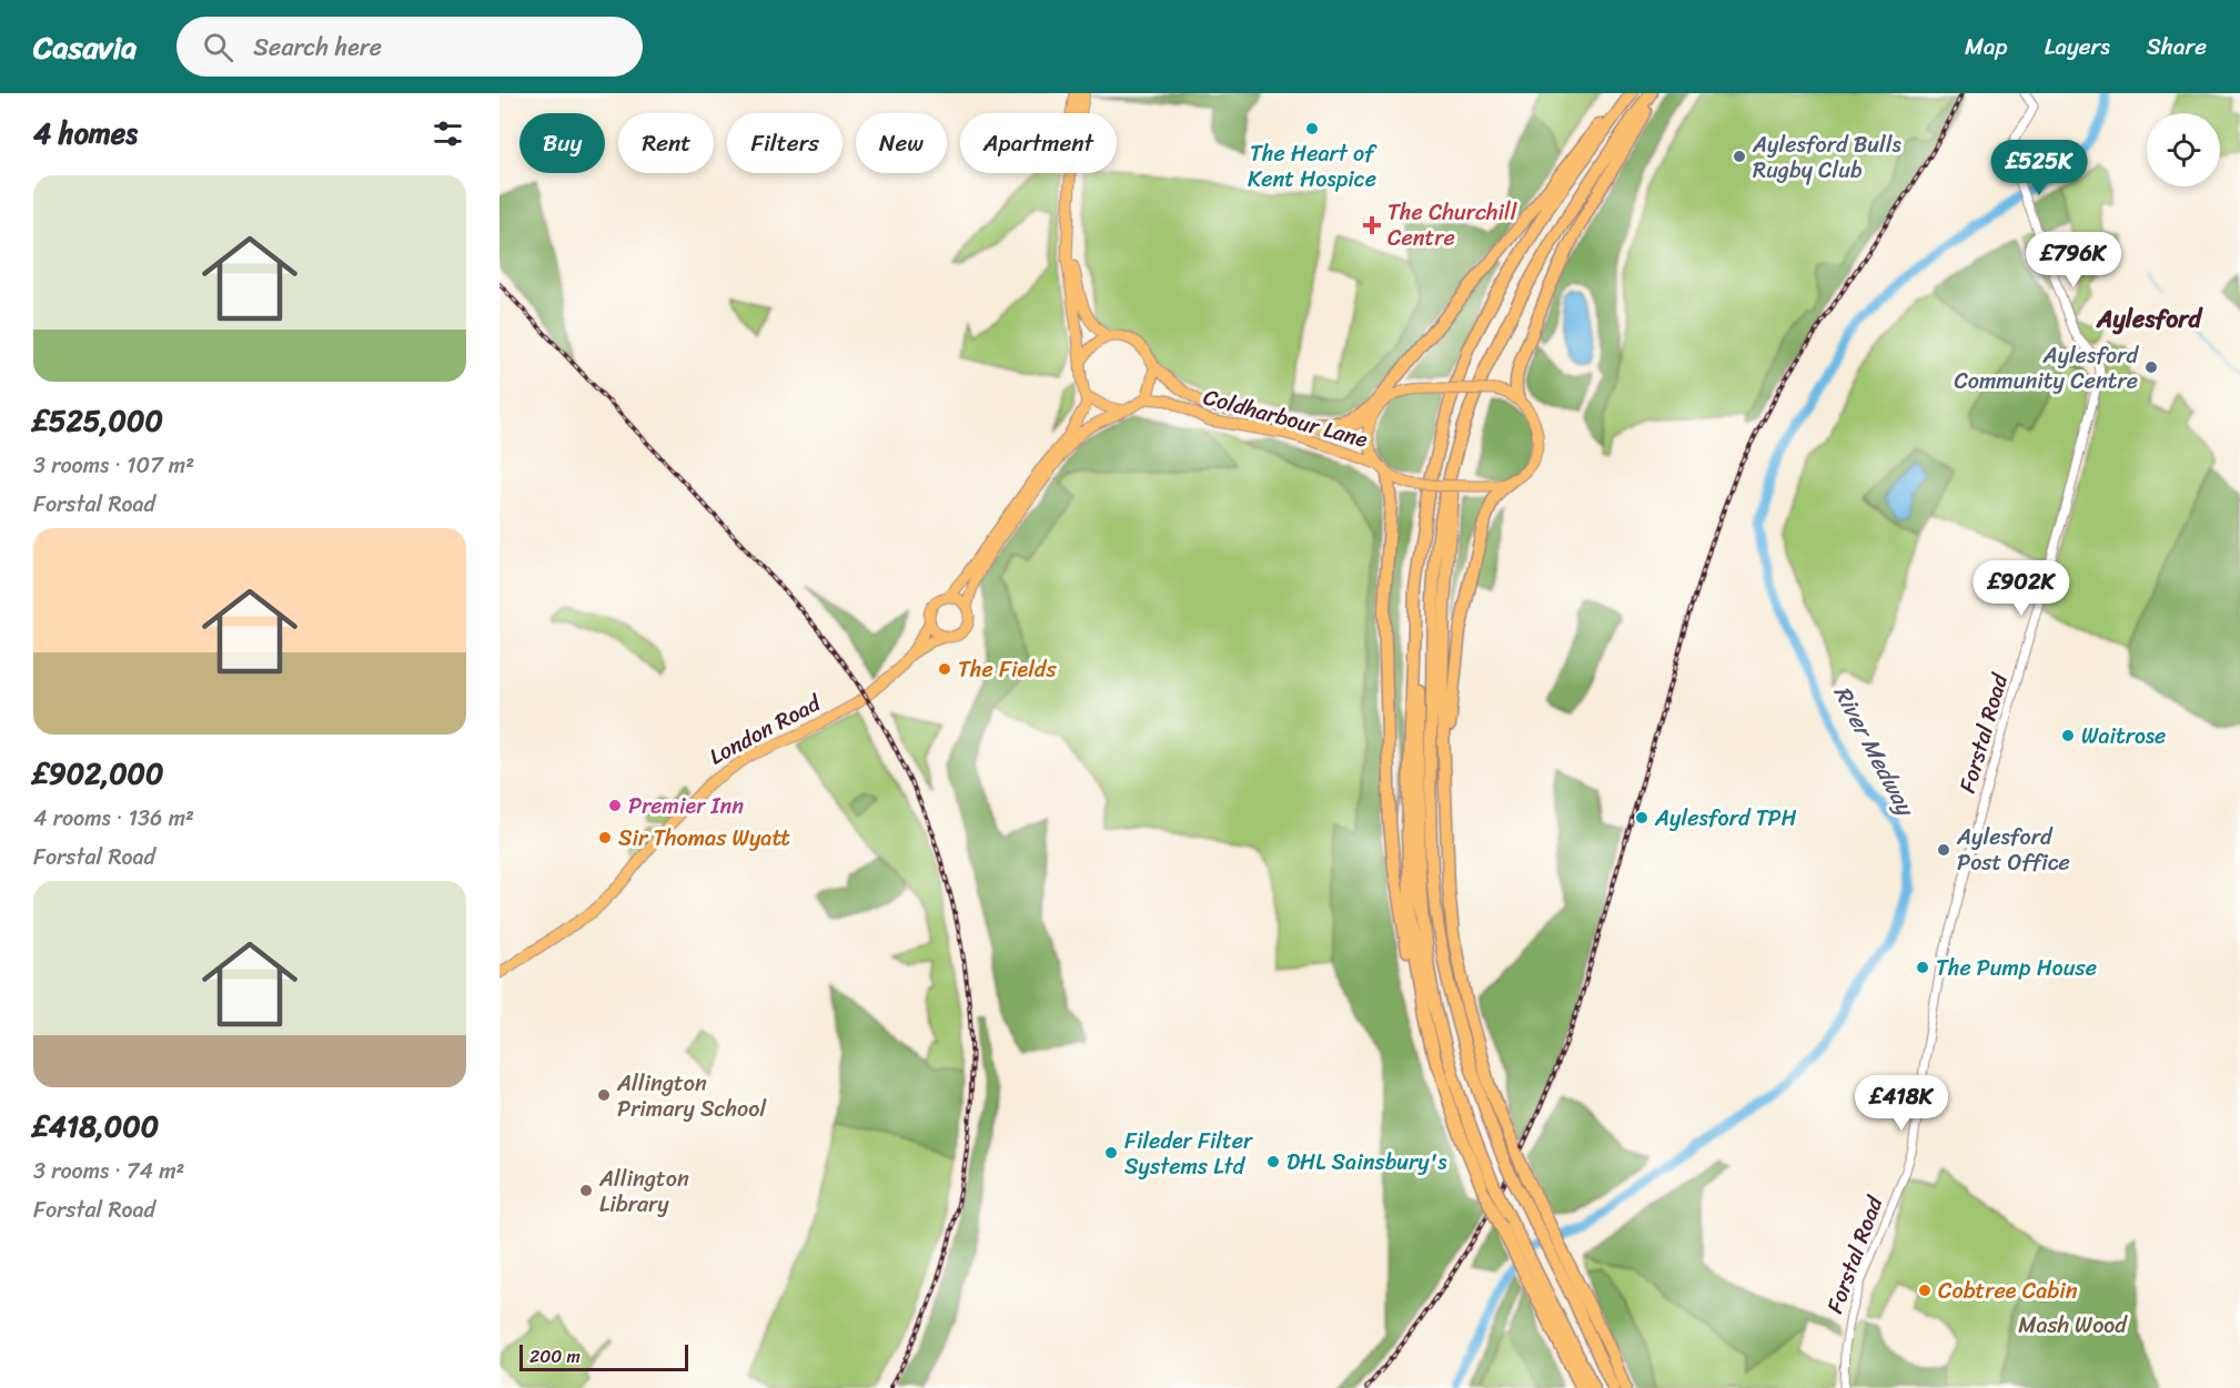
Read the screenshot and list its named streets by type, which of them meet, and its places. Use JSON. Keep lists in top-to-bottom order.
{
  "streets": {
    "main road": ["Coldharbour Lane", "London Road"],
    "street": ["Forstal Road"]
  },
  "districts": ["Aylesford"],
  "water": ["River Medway"],
  "parks": ["Mash Wood"],
  "places": {
    "other": [
      "The Heart of Kent Hospice",
      "Aylesford Bulls Rugby Club",
      "Aylesford Community Centre",
      "The Fields",
      "Waitrose",
      "Premier Inn",
      "Aylesford TPH",
      "Sir Thomas Wyatt",
      "Aylesford Post Office",
      "The Pump House",
      "Allington Primary School",
      "Fileder Filter Systems Ltd",
      "DHL Sainsbury's",
      "Allington Library",
      "Cobtree Cabin"
    ],
    "health": ["The Churchill Centre"]
  },
  "scale_bar": "200 m",
  "page": {
    "header": "Casavia",
    "search": "Search here",
    "nav": ["Map", "Layers", "Share"],
    "heading": "4 homes",
    "chip": [
      "Buy",
      "Rent",
      "Filters",
      "New",
      "Apartment"
    ],
    "price": [
      "£525K",
      "£796K",
      "£902K",
      "£418K"
    ],
    "list": [
      {
        "name": "£525,000",
        "note": "3 rooms · 107 m² · Forstal Road"
      },
      {
        "name": "£902,000",
        "note": "4 rooms · 136 m² · Forstal Road"
      },
      {
        "name": "£418,000",
        "note": "3 rooms · 74 m² · Forstal Road"
      }
    ],
    "scale": "200 m"
  }
}
